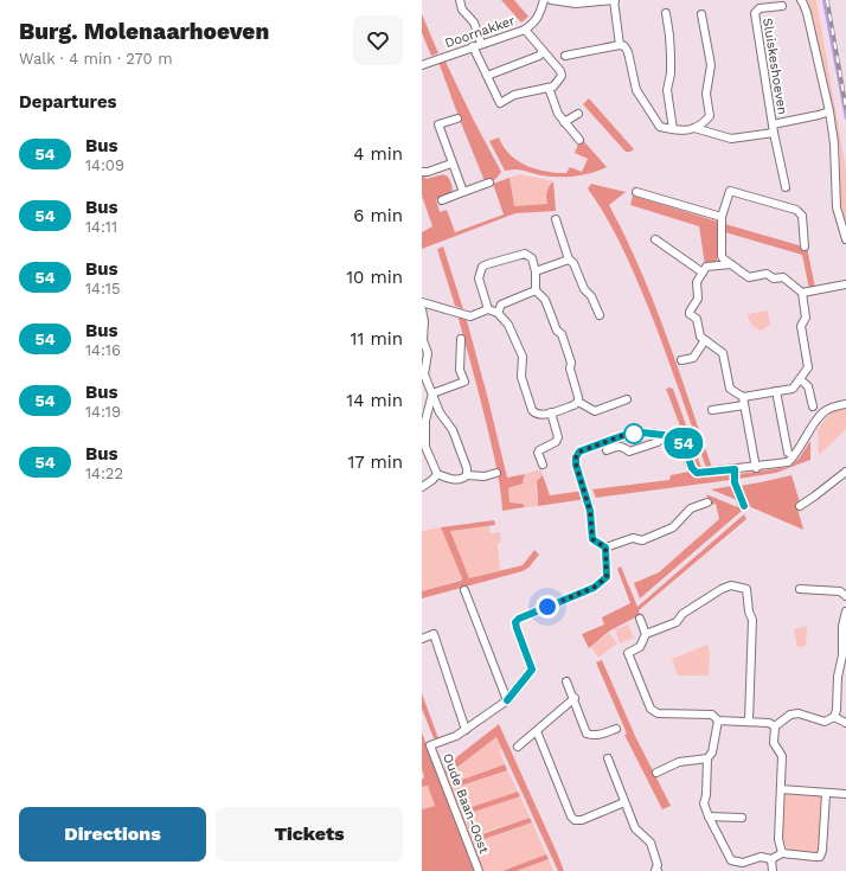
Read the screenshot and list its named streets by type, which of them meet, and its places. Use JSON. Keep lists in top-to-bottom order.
{
  "streets": {
    "street": ["Doornakker", "Sluiskeshoeven", "Oude Baan-Oost"]
  },
  "lines": ["bus line 54"],
  "page": {
    "heading": [
      ["Burg. Molenaarhoeven", "Walk · 4 min · 270 m"],
      "Departures"
    ],
    "on_map": "54",
    "list": [
      {
        "mark": "54",
        "name": "Bus",
        "note": "14:09",
        "value": "4 min"
      },
      {
        "mark": "54",
        "name": "Bus",
        "note": "14:11",
        "value": "6 min"
      },
      {
        "mark": "54",
        "name": "Bus",
        "note": "14:15",
        "value": "10 min"
      },
      {
        "mark": "54",
        "name": "Bus",
        "note": "14:16",
        "value": "11 min"
      },
      {
        "mark": "54",
        "name": "Bus",
        "note": "14:19",
        "value": "14 min"
      },
      {
        "mark": "54",
        "name": "Bus",
        "note": "14:22",
        "value": "17 min"
      }
    ],
    "buttons": ["Directions", "Tickets"]
  }
}
